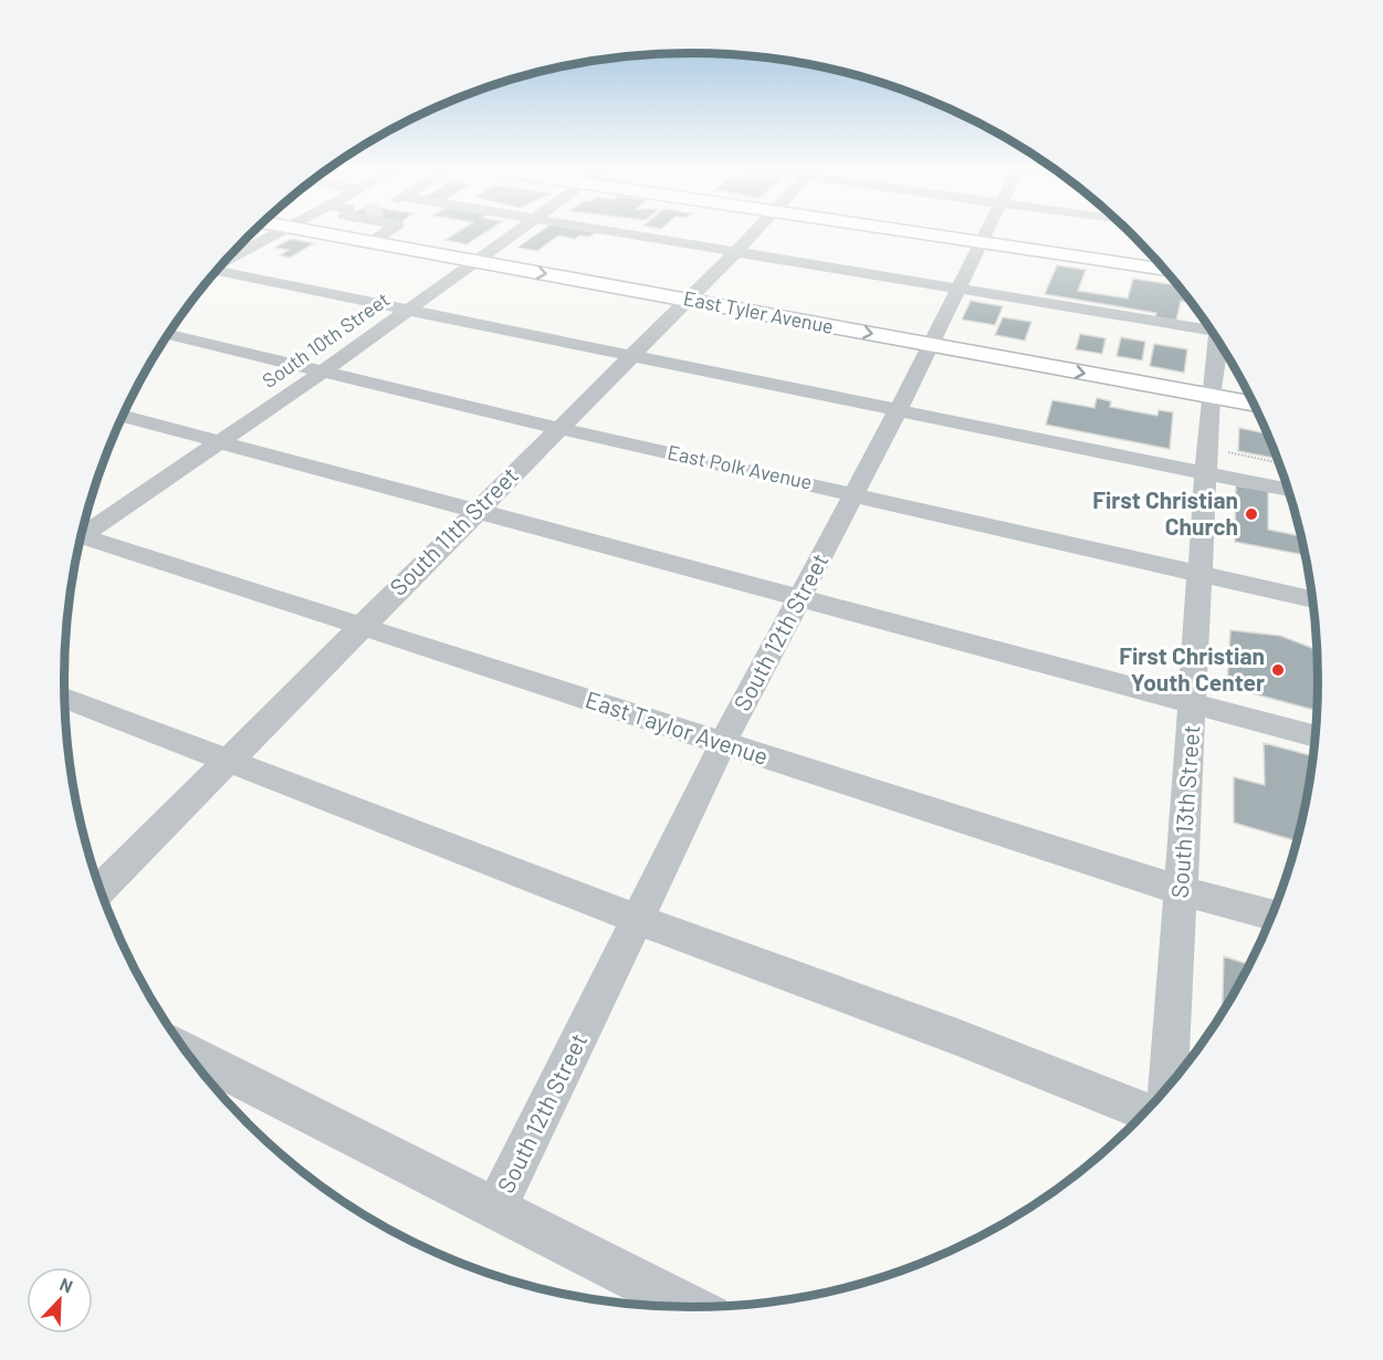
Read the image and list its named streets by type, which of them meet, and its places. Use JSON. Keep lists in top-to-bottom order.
{
  "streets": {
    "main road": ["East Tyler Avenue"],
    "street": [
      "South 10th Street",
      "East Polk Avenue",
      "South 11th Street",
      "South 12th Street",
      "East Taylor Avenue",
      "South 13th Street"
    ]
  },
  "crossings": [
    ["East Tyler Avenue", "South 10th Street"],
    ["East Tyler Avenue", "South 11th Street"],
    ["East Tyler Avenue", "South 12th Street"],
    ["East Tyler Avenue", "South 13th Street"],
    ["South 10th Street", "East Polk Avenue"],
    ["East Polk Avenue", "South 11th Street"],
    ["East Polk Avenue", "South 12th Street"],
    ["East Polk Avenue", "South 13th Street"],
    ["South 11th Street", "East Taylor Avenue"],
    ["South 12th Street", "East Taylor Avenue"],
    ["East Taylor Avenue", "South 13th Street"]
  ],
  "places": ["First Christian Church", "First Christian Youth Center"],
  "north": "top right"
}
